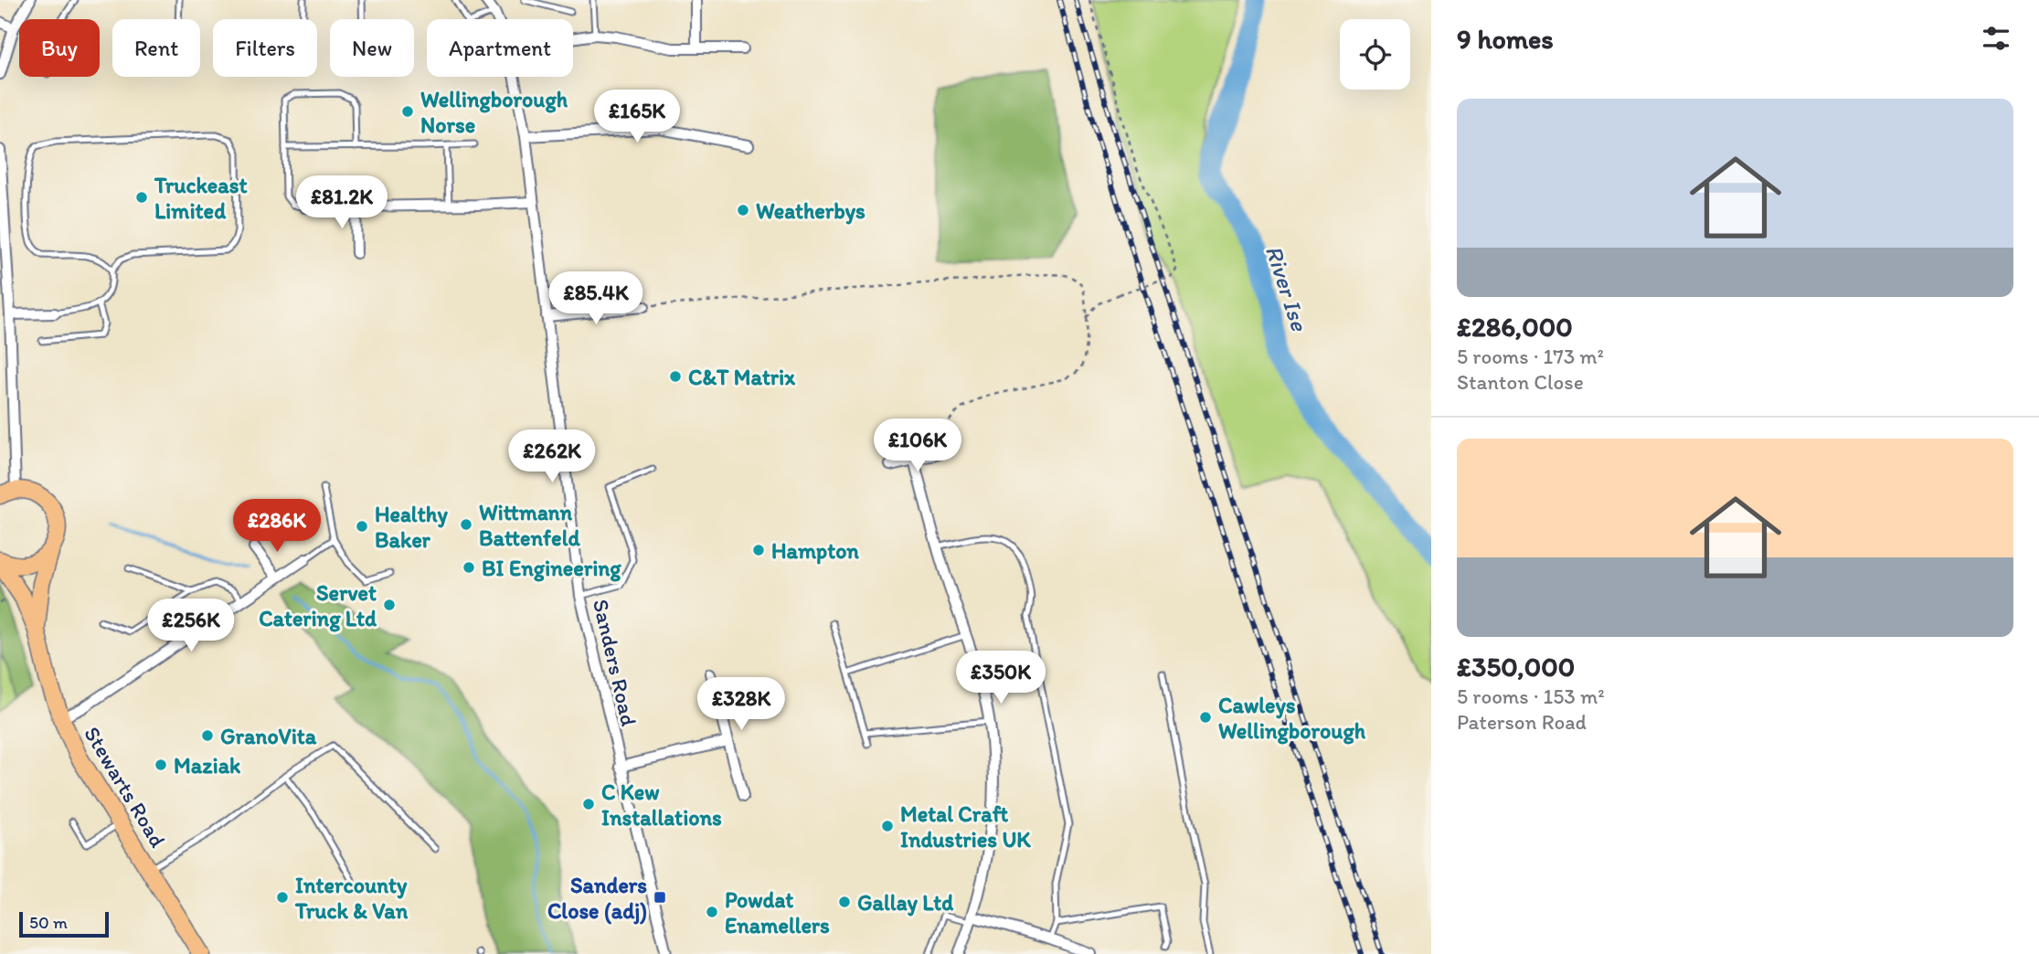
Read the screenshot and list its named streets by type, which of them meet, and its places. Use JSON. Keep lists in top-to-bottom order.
{
  "streets": {
    "main road": ["Stewarts Road"],
    "street": ["Sanders Road"]
  },
  "water": ["River Ise"],
  "places": {
    "other": [
      "Wellingborough Norse",
      "Truckeast Limited",
      "Weatherbys",
      "C&T Matrix",
      "Wittmann Battenfeld",
      "Healthy Baker",
      "Hampton",
      "BI Engineering",
      "Servet Catering Ltd",
      "Cawleys Wellingborough",
      "GranoVita",
      "Maziak",
      "C Kew Installations",
      "Metal Craft Industries UK",
      "Intercounty Truck & Van",
      "Gallay Ltd",
      "Powdat Enamellers"
    ],
    "transit": ["Sanders Close (adj)"]
  },
  "scale_bar": "50 m",
  "page": {
    "heading": "9 homes",
    "chip": [
      "Buy",
      "Rent",
      "Filters",
      "New",
      "Apartment"
    ],
    "list": [
      {
        "name": "£286,000",
        "note": "5 rooms · 173 m² · Stanton Close"
      },
      {
        "name": "£350,000",
        "note": "5 rooms · 153 m² · Paterson Road"
      }
    ],
    "price": [
      "£165K",
      "£81.2K",
      "£85.4K",
      "£106K",
      "£262K",
      "£286K",
      "£256K",
      "£350K",
      "£328K"
    ],
    "scale": "50 m"
  }
}
